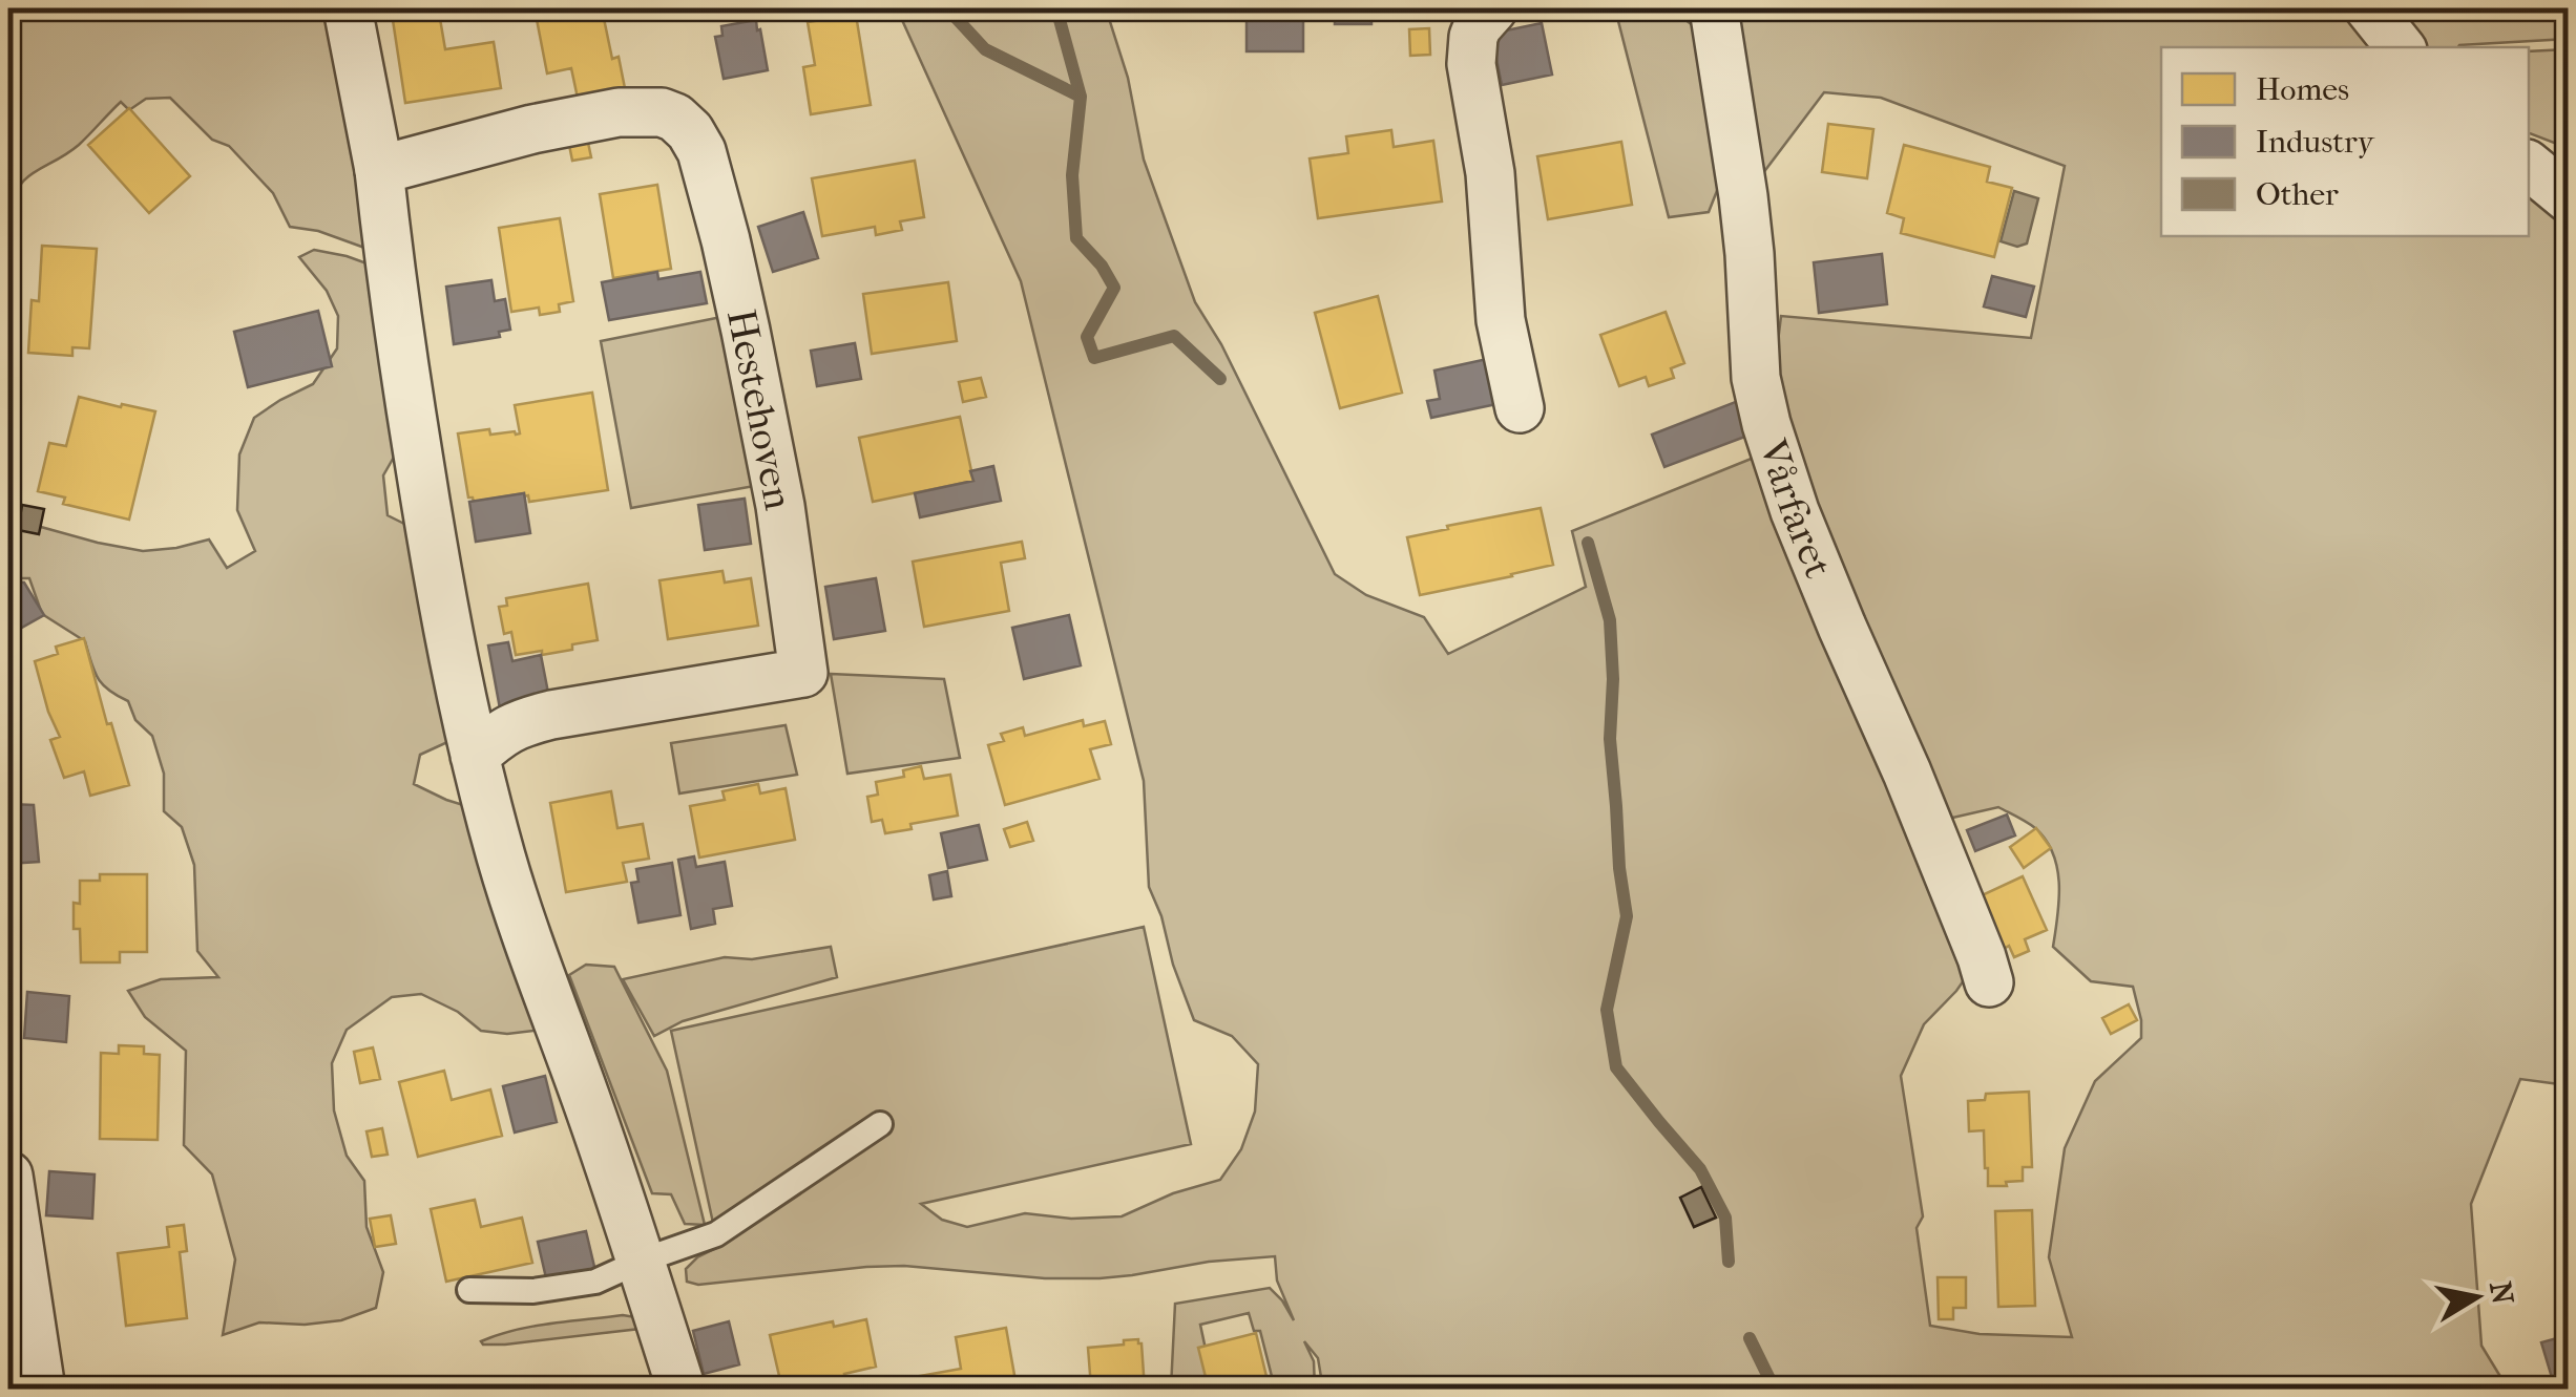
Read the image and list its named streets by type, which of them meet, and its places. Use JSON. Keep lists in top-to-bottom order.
{
  "streets": {
    "street": ["Hestehoven", "Vårfaret"]
  },
  "legend": ["Homes", "Industry", "Other"],
  "north": "right"
}
